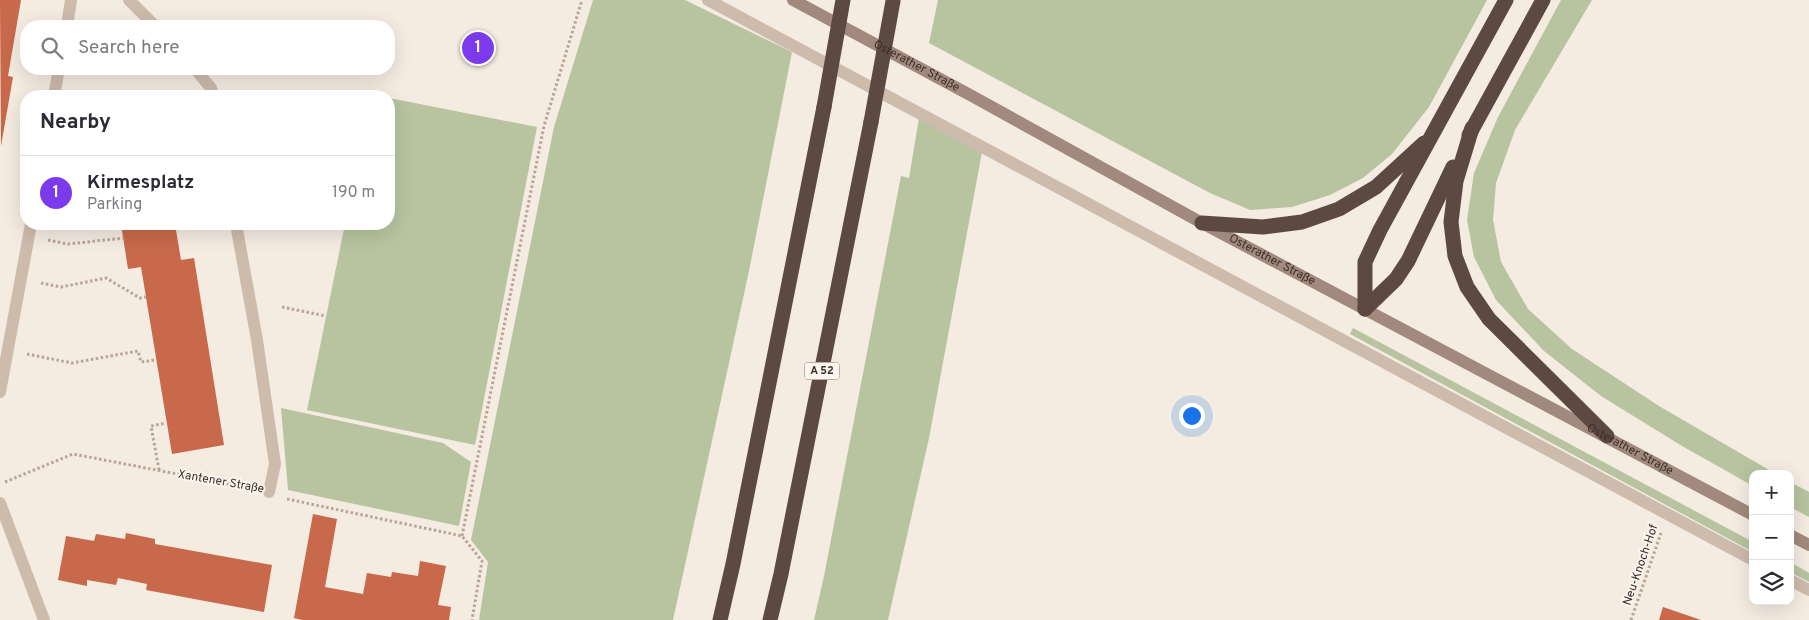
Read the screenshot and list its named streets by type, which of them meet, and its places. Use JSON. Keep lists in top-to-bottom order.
{
  "streets": {
    "highway": ["A 52"],
    "main road": ["Osterather Straße"],
    "street": ["Xantener Straße"],
    "path": ["Neu-Knoch-Hof"]
  },
  "page": {
    "search": "Search here",
    "pins": "1",
    "heading": "Nearby",
    "list": [
      {
        "mark": "1",
        "name": "Kirmesplatz",
        "note": "Parking",
        "value": "190 m"
      }
    ],
    "map_buttons": ["+", "−"]
  }
}
